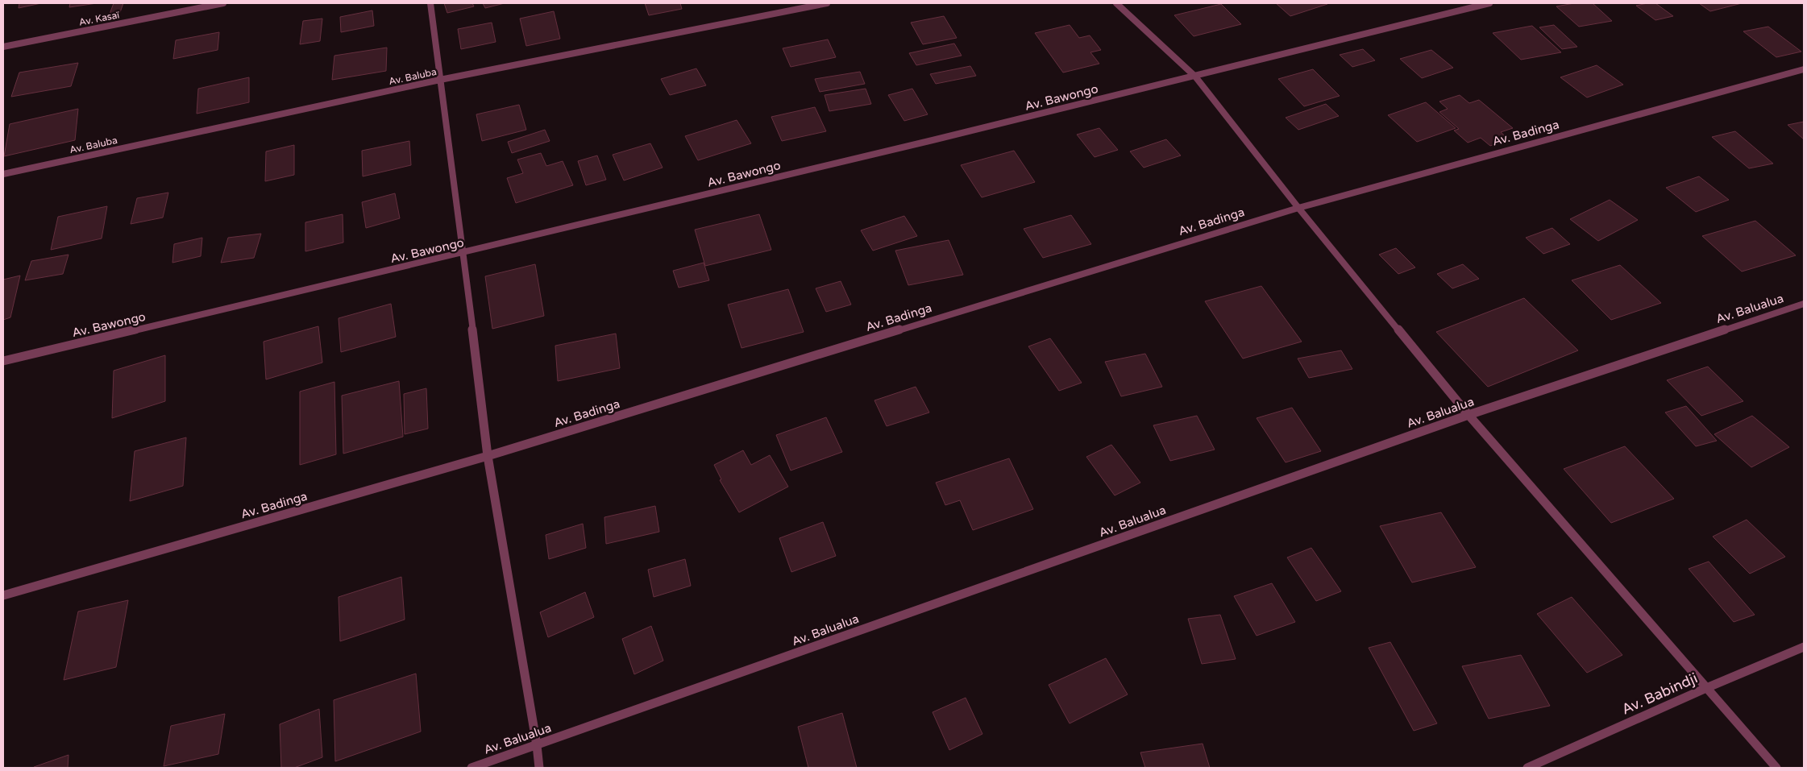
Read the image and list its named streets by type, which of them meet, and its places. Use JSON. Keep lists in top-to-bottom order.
{
  "streets": {
    "street": [
      "Av. Kasaï",
      "Av. Baluba",
      "Av. Bawongo",
      "Av. Badinga",
      "Av. Balualua",
      "Av. Babindji"
    ]
  }
}
